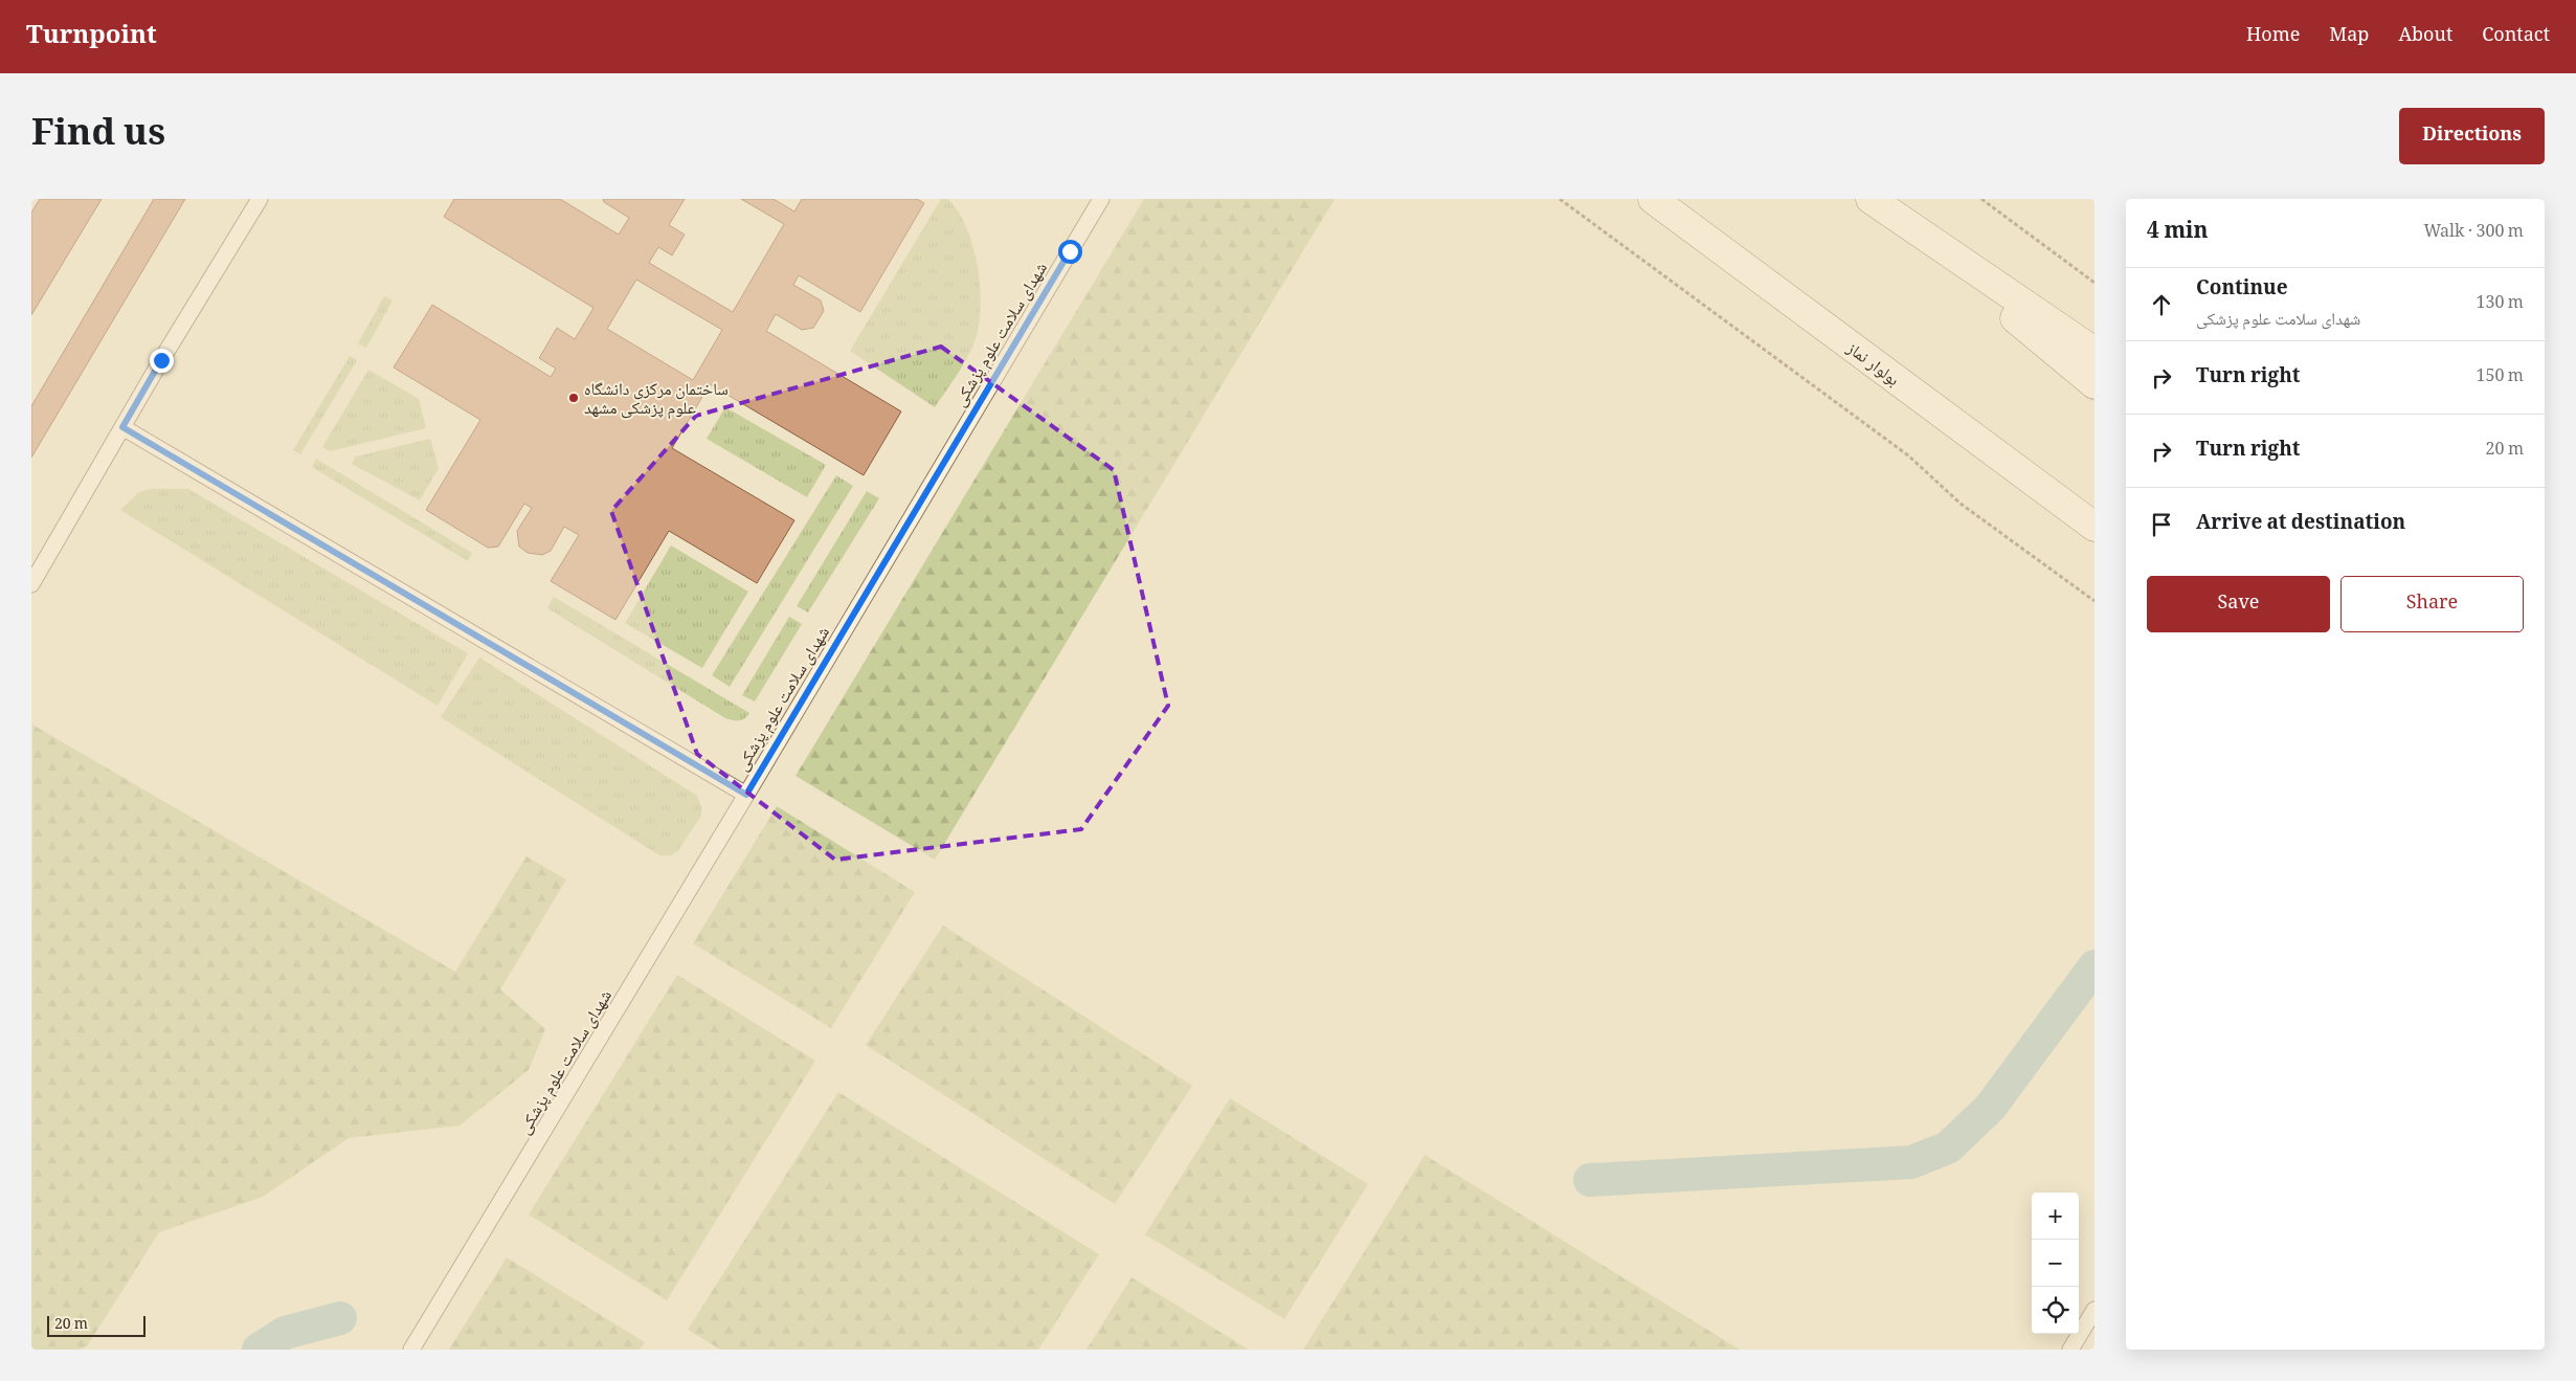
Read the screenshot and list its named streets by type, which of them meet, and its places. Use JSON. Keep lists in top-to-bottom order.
{
  "streets": {
    "main road": ["بولوار نماز"],
    "lane": ["شهدای سلامت علوم پزشکی"]
  },
  "places": ["ساختمان مرکزی دانشگاه علوم پزشکی مشهد"],
  "scale_bar": "20 m",
  "page": {
    "header": "Turnpoint",
    "nav": [
      "Home",
      "Map",
      "About",
      "Contact"
    ],
    "title": "Find us",
    "buttons": [
      "Directions",
      ["Save", "Share"]
    ],
    "heading": ["4 min", "Walk · 300 m"],
    "list": [
      ["Continue", "شهدای سلامت علوم پزشکی", "130 m"],
      ["Turn right", "150 m"],
      ["Turn right", "20 m"],
      "Arrive at destination"
    ],
    "map_buttons": ["+", "−"],
    "scale": "20 m"
  }
}
